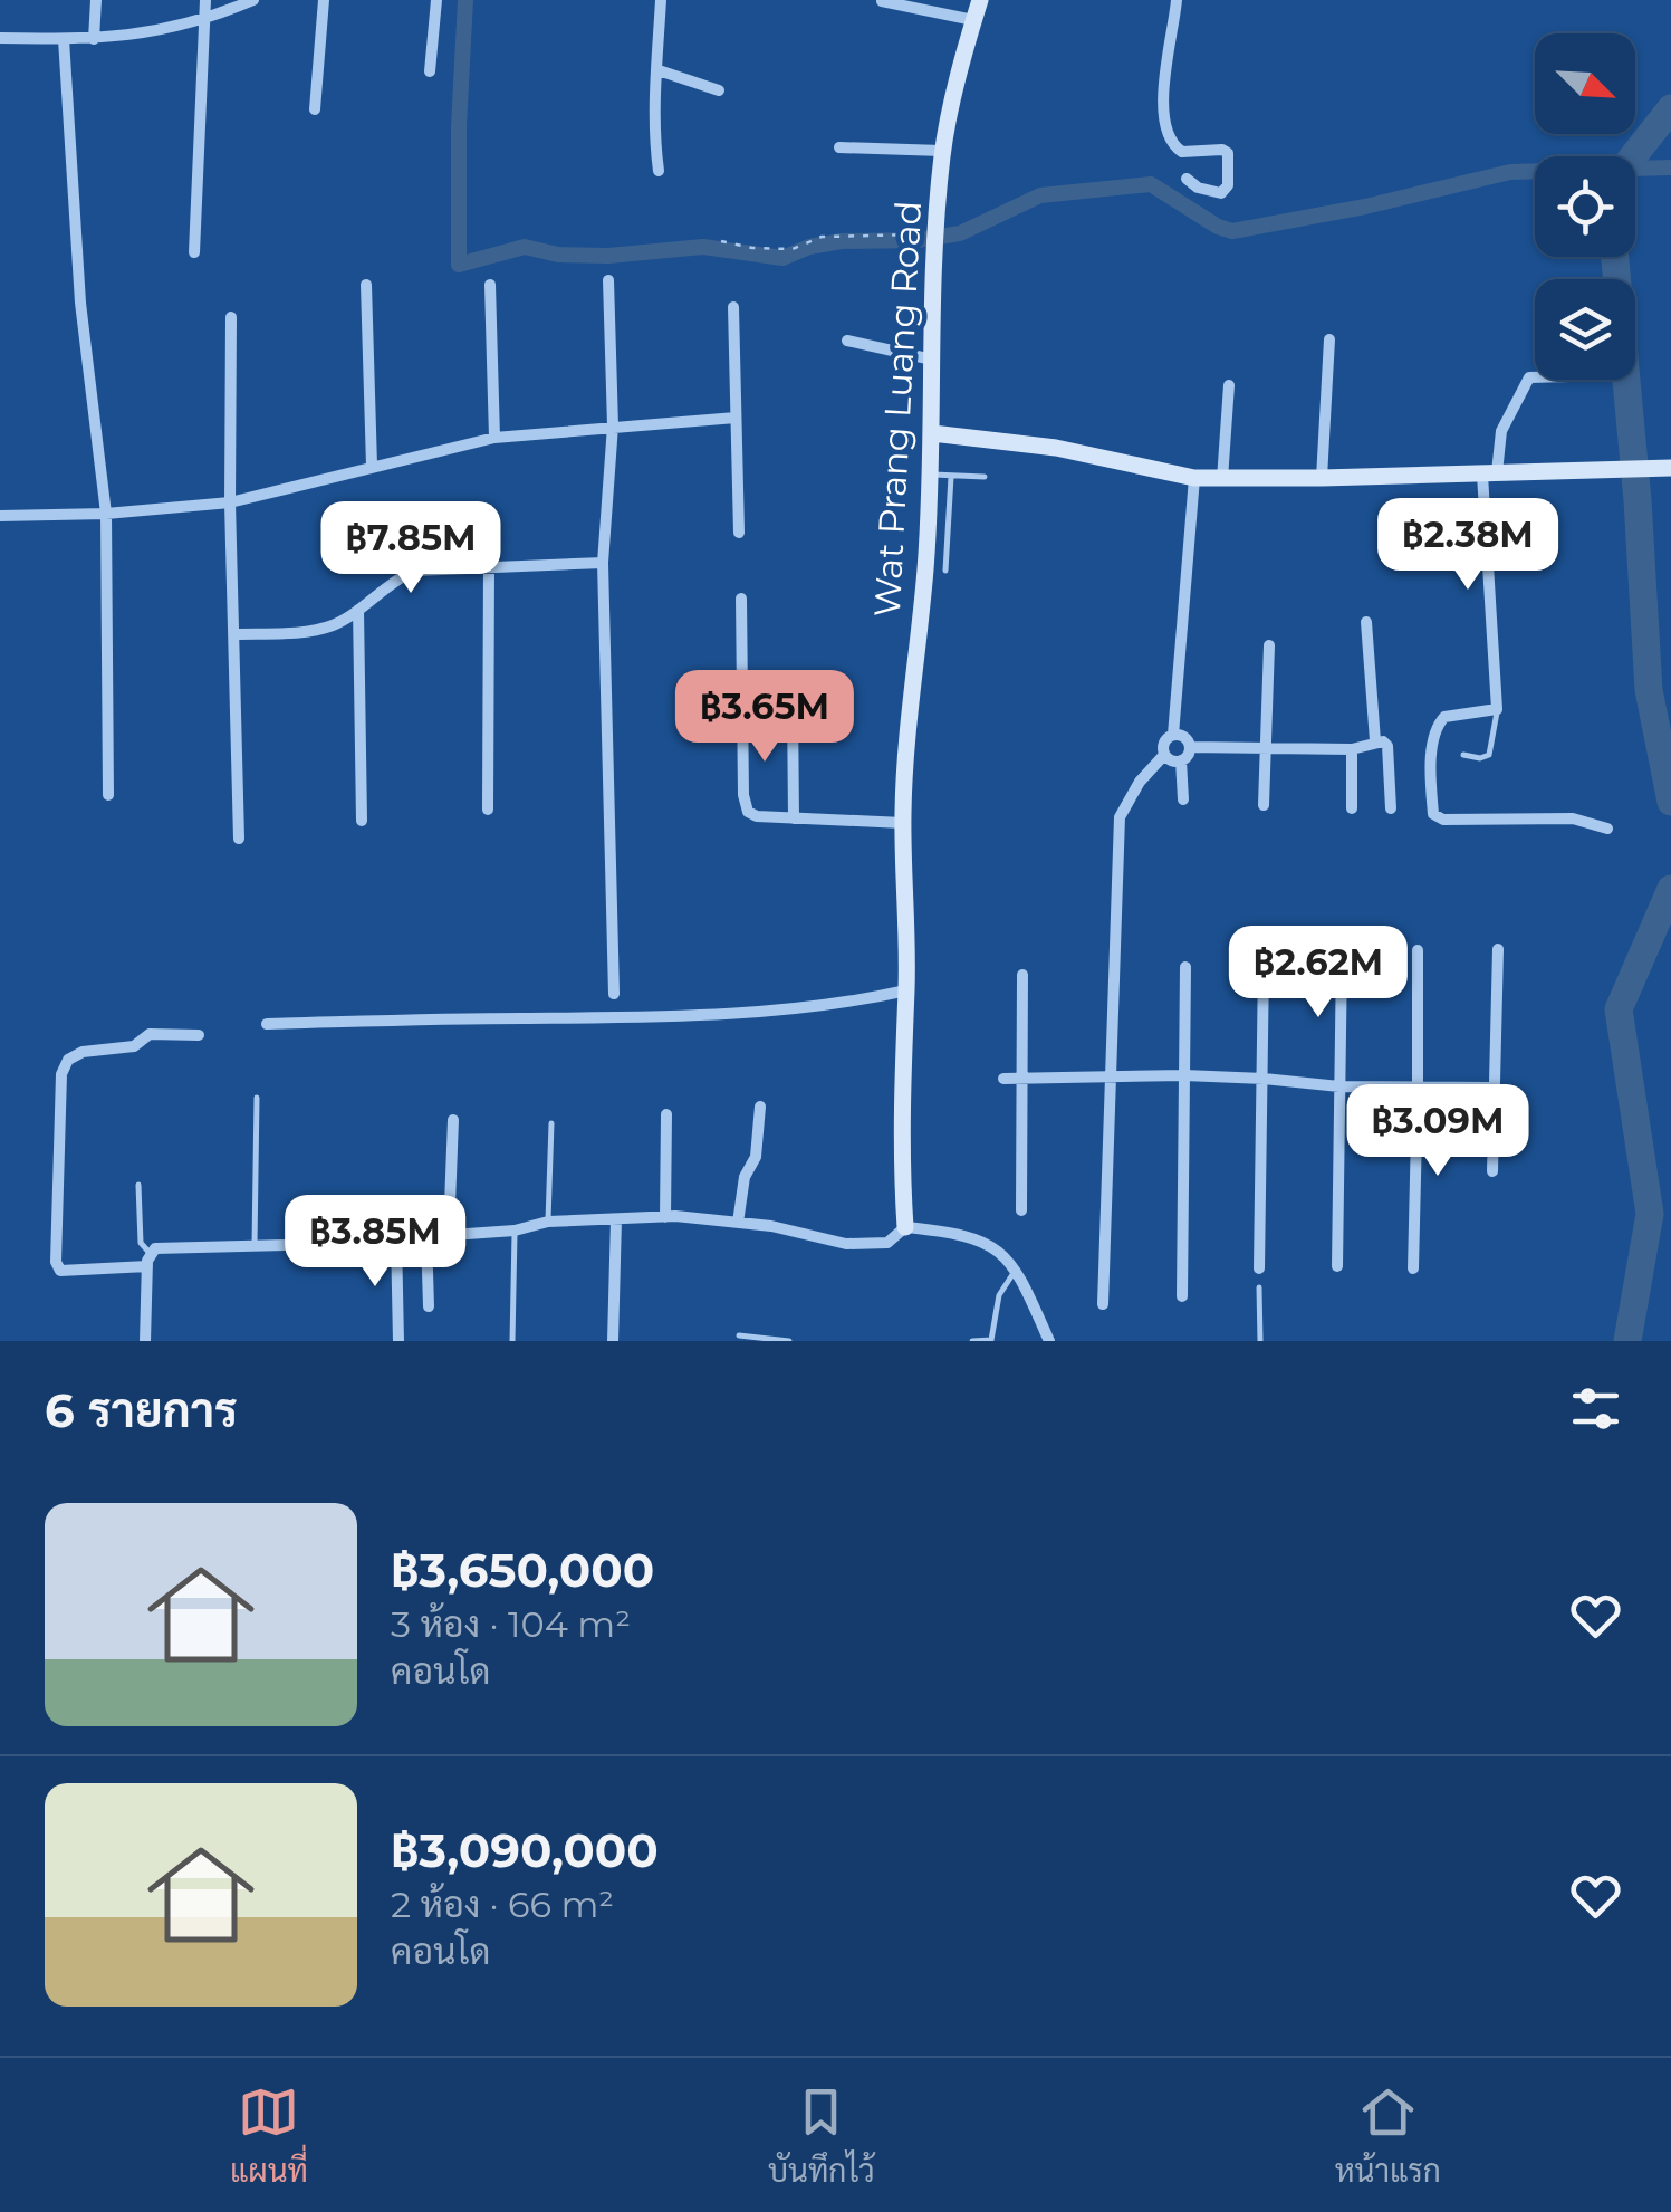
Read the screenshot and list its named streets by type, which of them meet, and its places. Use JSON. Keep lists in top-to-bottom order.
{
  "streets": {
    "street": ["Wat Prang Luang Road"]
  },
  "north": "bottom right",
  "page": {
    "price": [
      "฿2.38M",
      "฿7.85M",
      "฿3.65M",
      "฿2.62M",
      "฿3.09M",
      "฿3.85M"
    ],
    "heading": "6 รายการ",
    "list": [
      {
        "name": "฿3,650,000",
        "note": "3 ห้อง · 104 m² · คอนโด"
      },
      {
        "name": "฿3,090,000",
        "note": "2 ห้อง · 66 m² · คอนโด"
      }
    ],
    "tabs": ["แผนที่", "บันทึกไว้", "หน้าแรก"]
  }
}
